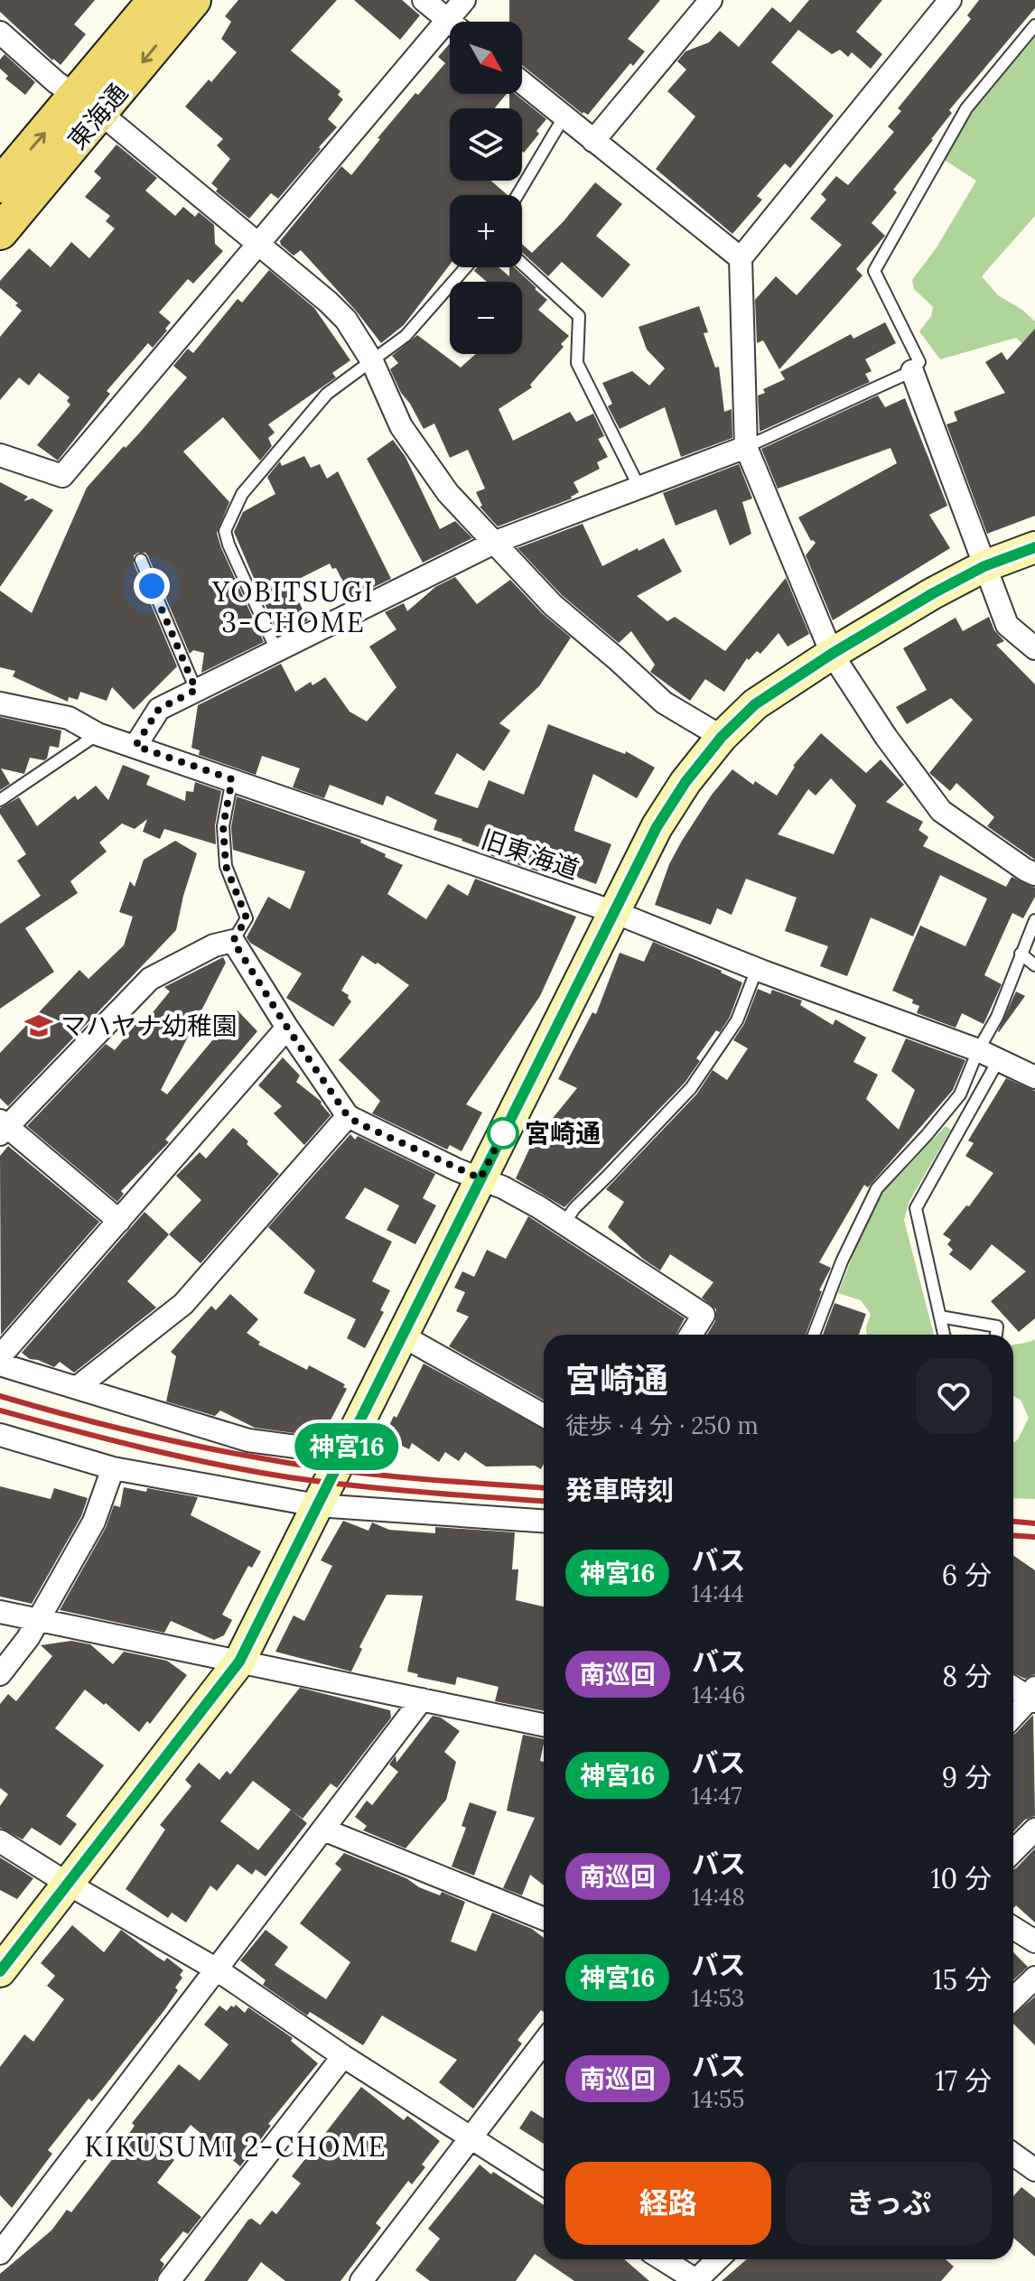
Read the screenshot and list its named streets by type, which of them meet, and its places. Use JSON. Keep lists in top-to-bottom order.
{
  "streets": {
    "main road": ["東海通"],
    "street": ["旧東海道"]
  },
  "districts": ["YOBITSUGI 3-CHOME", "KIKUSUMI 2-CHOME"],
  "places": {
    "school or university": ["マハヤナ幼稚園"],
    "other": ["宮崎通"]
  },
  "lines": ["bus line 神宮16"],
  "north": "bottom right",
  "page": {
    "on_map": "神宮16",
    "map_buttons": ["+", "−"],
    "heading": [
      ["宮崎通", "徒歩 · 4 分 · 250 m"],
      "発車時刻"
    ],
    "list": [
      {
        "mark": "神宮16",
        "name": "バス",
        "note": "14:44",
        "value": "6 分"
      },
      {
        "mark": "南巡回",
        "name": "バス",
        "note": "14:46",
        "value": "8 分"
      },
      {
        "mark": "神宮16",
        "name": "バス",
        "note": "14:47",
        "value": "9 分"
      },
      {
        "mark": "南巡回",
        "name": "バス",
        "note": "14:48",
        "value": "10 分"
      },
      {
        "mark": "神宮16",
        "name": "バス",
        "note": "14:53",
        "value": "15 分"
      },
      {
        "mark": "南巡回",
        "name": "バス",
        "note": "14:55",
        "value": "17 分"
      }
    ],
    "buttons": ["経路", "きっぷ"]
  }
}
